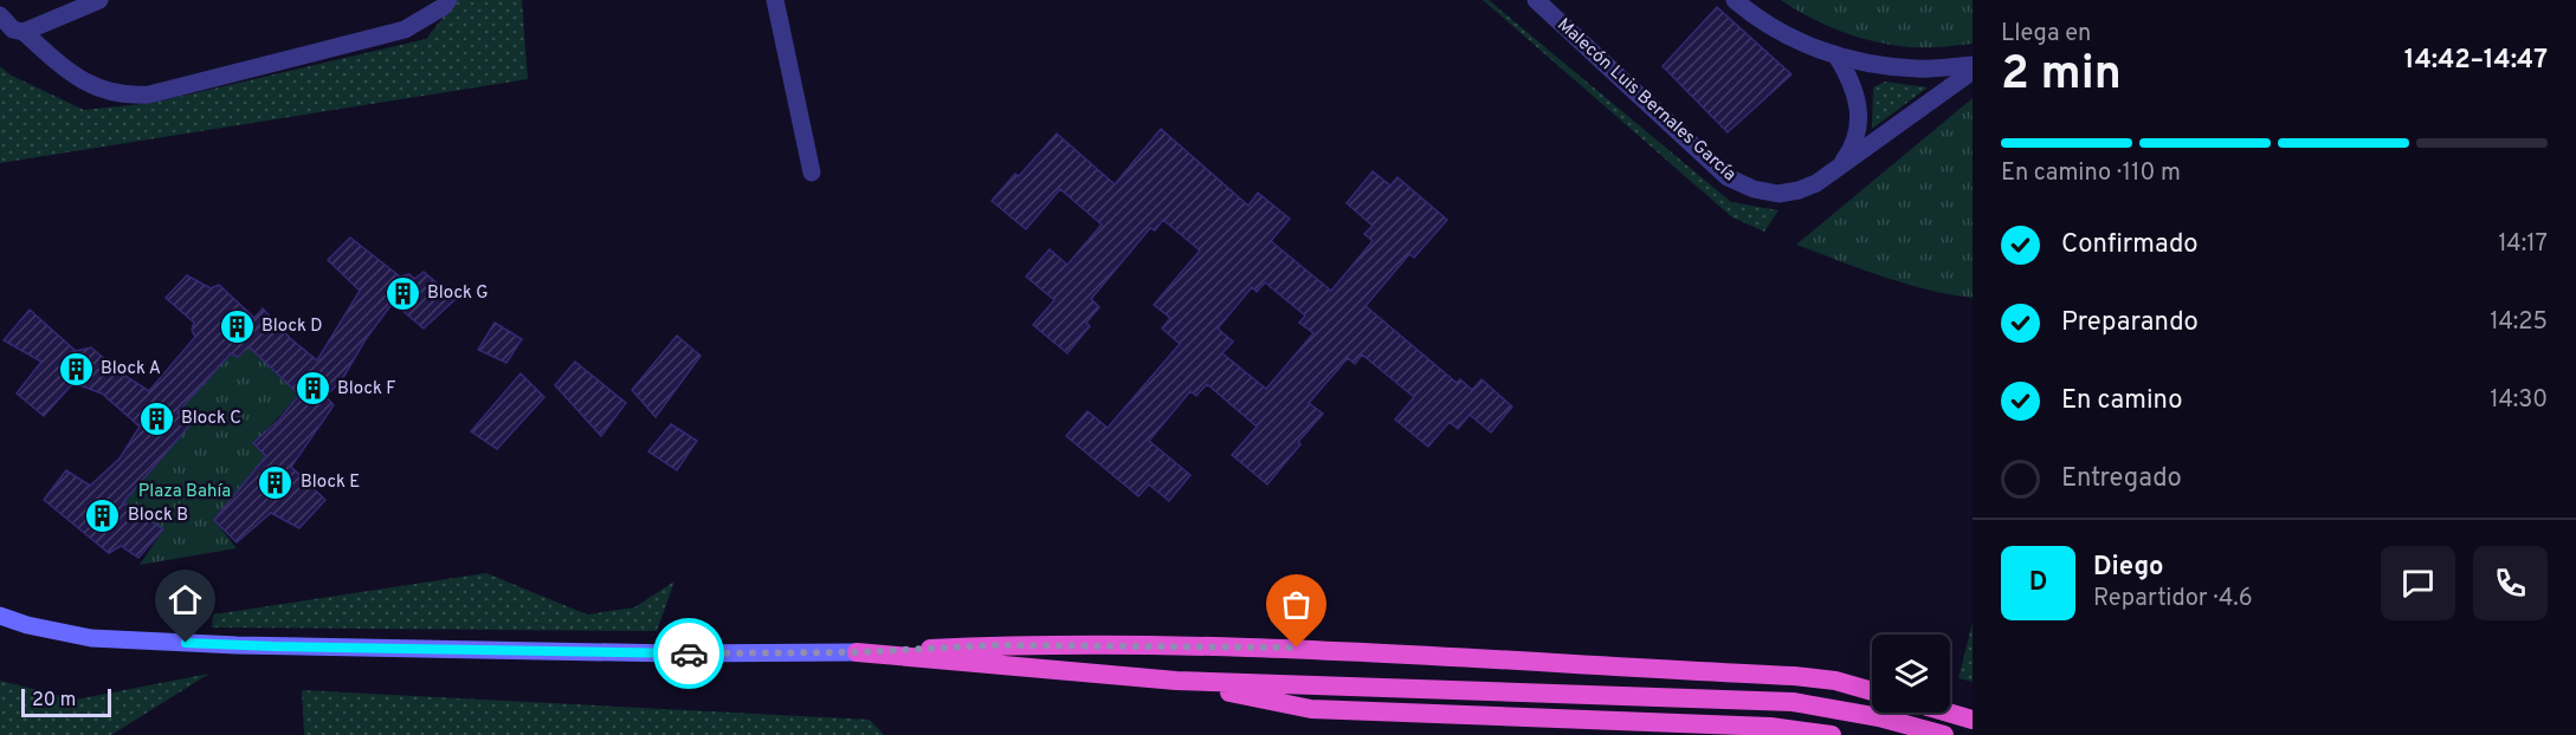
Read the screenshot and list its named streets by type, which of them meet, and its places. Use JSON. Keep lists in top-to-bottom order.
{
  "streets": {
    "street": ["Malecón Luis Bernales García"]
  },
  "parks": ["Plaza Bahía"],
  "places": {
    "building": [
      "Block G",
      "Block D",
      "Block A",
      "Block F",
      "Block C",
      "Block E",
      "Block B"
    ]
  },
  "scale_bar": "20 m",
  "page": {
    "heading": ["2 min", "Llega en", "14:42–14:47"],
    "panel": ["Diego", "Repartidor · 4.6"],
    "bar": "En camino · 110 m",
    "list": [
      ["Confirmado", "14:17"],
      ["Preparando", "14:25"],
      ["En camino", "14:30"],
      "Entregado"
    ],
    "round": "D",
    "scale": "20 m"
  }
}
